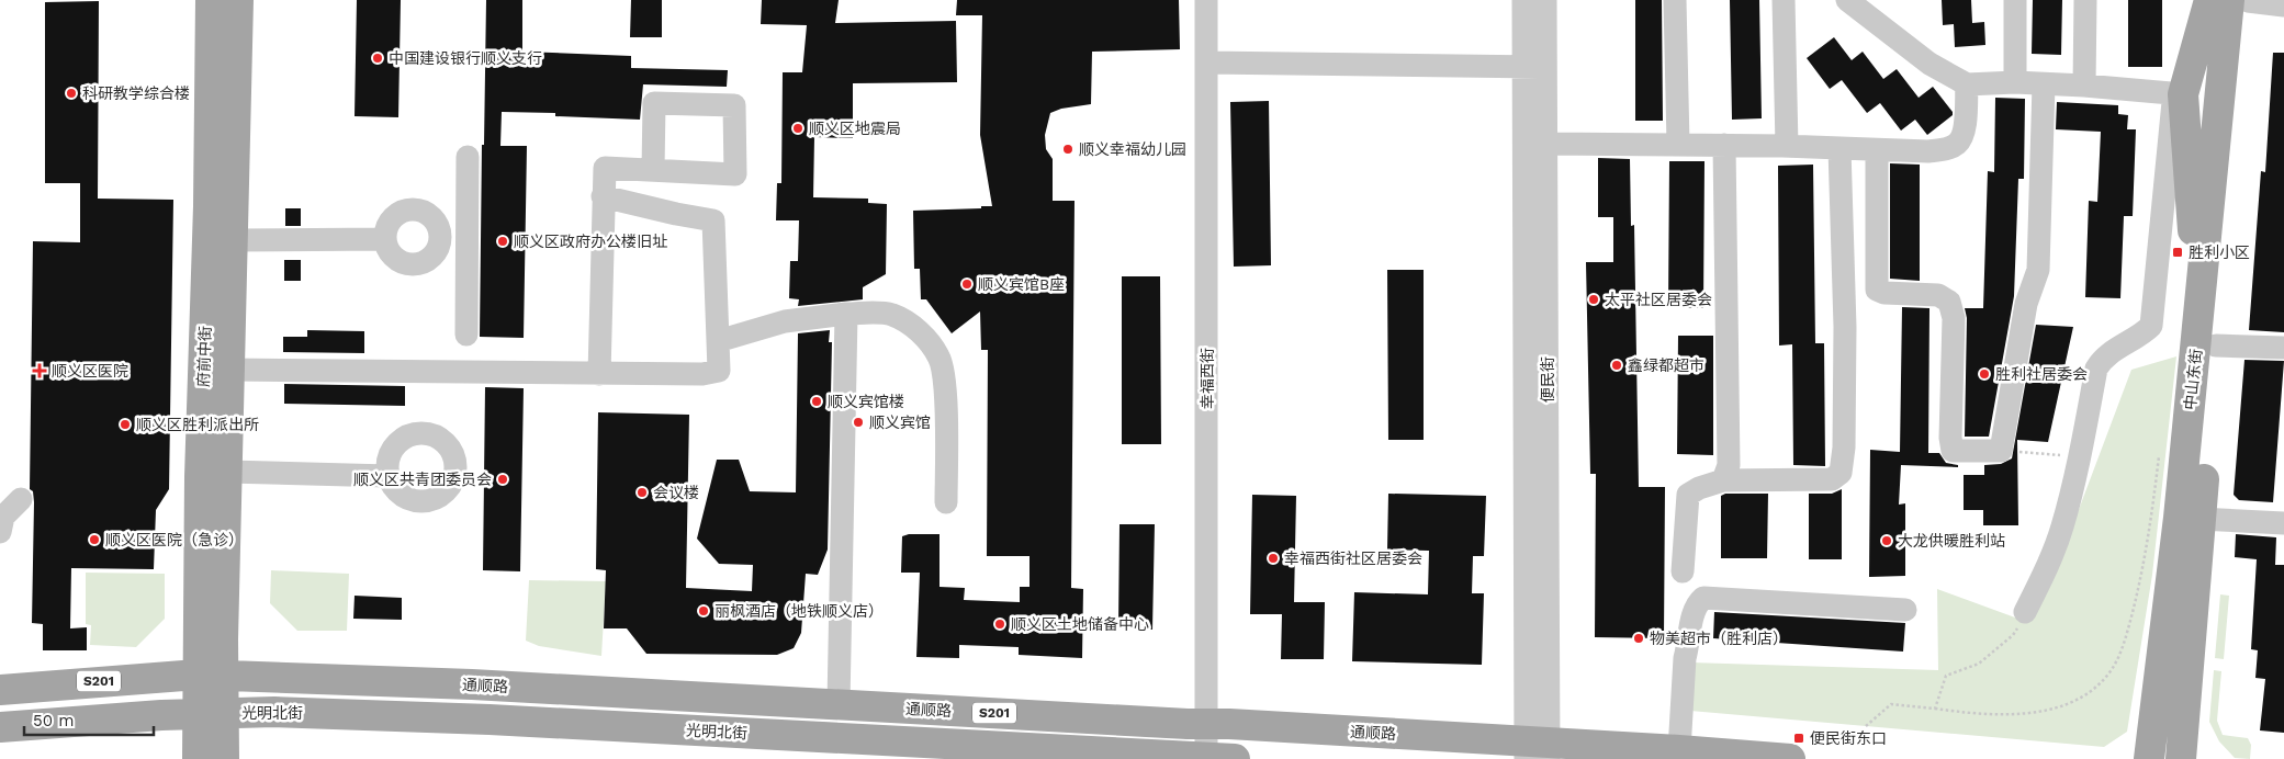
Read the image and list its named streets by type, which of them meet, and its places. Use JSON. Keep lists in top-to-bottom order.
{
  "streets": {
    "main road": [
      "府前中街",
      "中山东街",
      "S201",
      "通顺路",
      "光明北街"
    ],
    "street": ["幸福西街", "便民街"]
  },
  "crossings": [
    ["府前中街", "S201"],
    ["府前中街", "通顺路"],
    ["府前中街", "光明北街"],
    ["幸福西街", "通顺路"],
    ["幸福西街", "光明北街"],
    ["便民街", "通顺路"],
    ["S201", "通顺路"],
    ["S201", "光明北街"]
  ],
  "places": {
    "other": [
      "中国建设银行顺义支行",
      "科研教学综合楼",
      "顺义区地震局",
      "顺义幸福幼儿园",
      "顺义区政府办公楼旧址",
      "顺义宾馆B座",
      "太平社区居委会",
      "鑫绿都超市",
      "胜利社居委会",
      "顺义宾馆楼",
      "顺义宾馆",
      "顺义区胜利派出所",
      "顺义区共青团委员会",
      "会议楼",
      "顺义区医院（急诊）",
      "大龙供暖胜利站",
      "幸福西街社区居委会",
      "丽枫酒店（地铁顺义店）",
      "顺义区土地储备中心",
      "物美超市（胜利店）"
    ],
    "transit": ["胜利小区", "便民街东口"],
    "health": ["顺义区医院"]
  },
  "scale_bar": "50 m"
}
